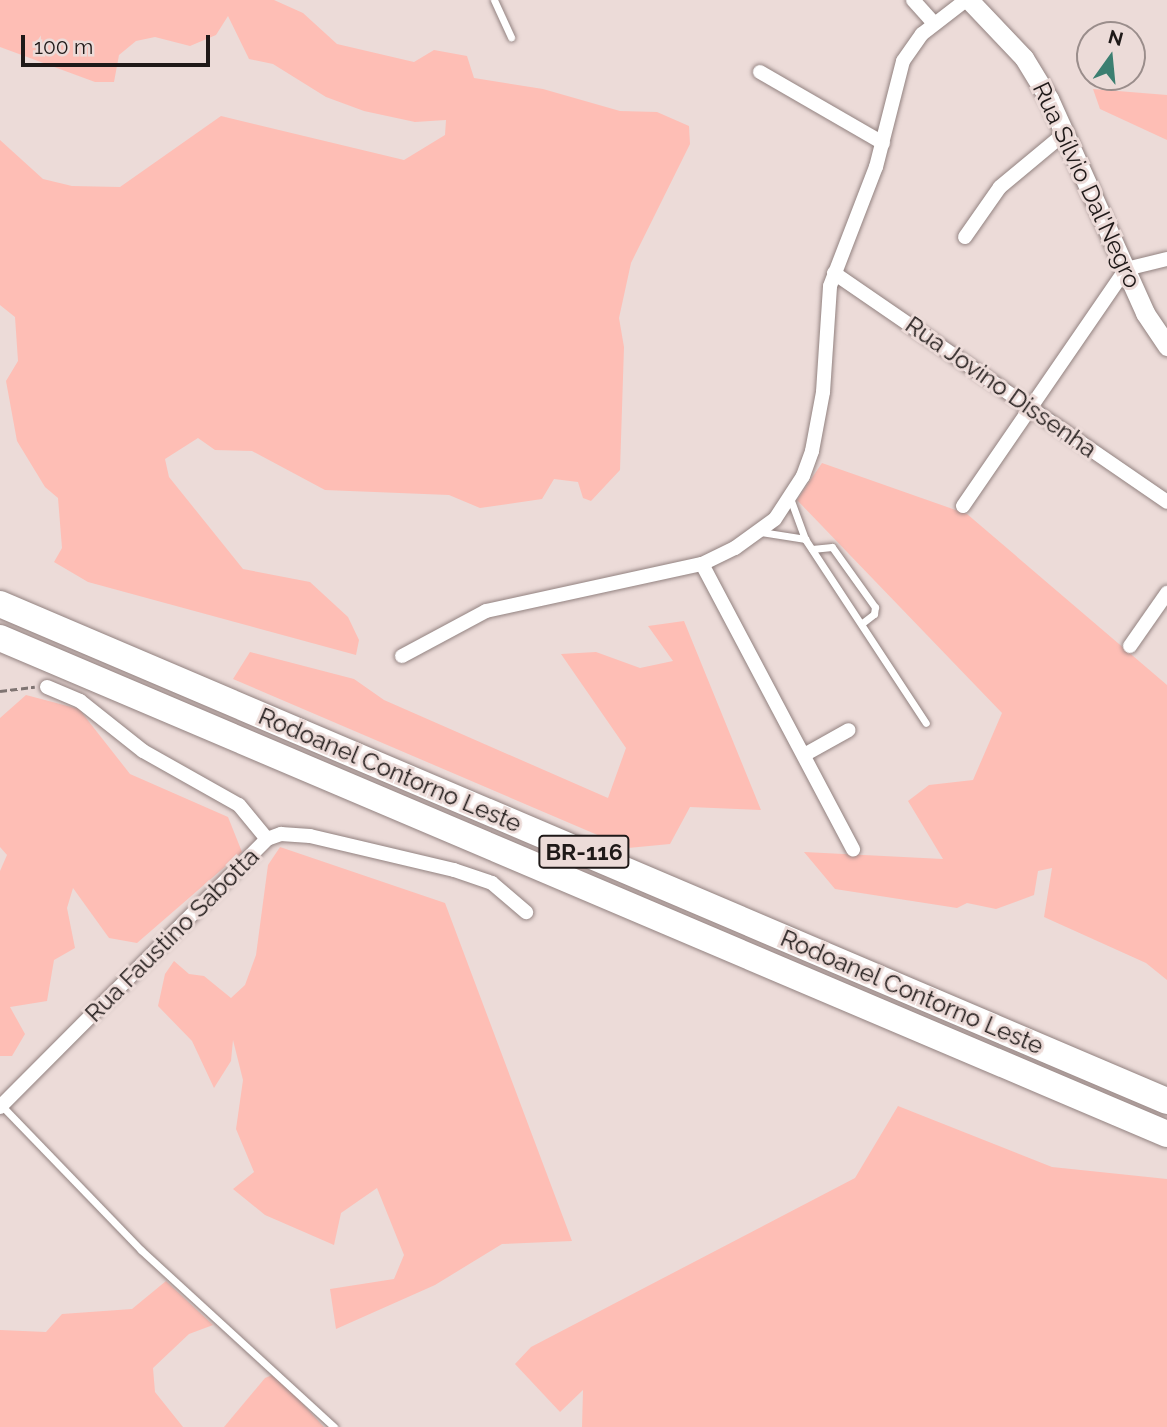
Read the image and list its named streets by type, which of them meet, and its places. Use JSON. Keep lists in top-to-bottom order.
{
  "streets": {
    "highway": ["Rodoanel Contorno Leste", "BR-116"],
    "street": ["Rua Sílvio Dal'Negro", "Rua Jovino Dissenha", "Rua Faustino Sabotta"]
  },
  "scale_bar": "100 m",
  "north": "top"
}
